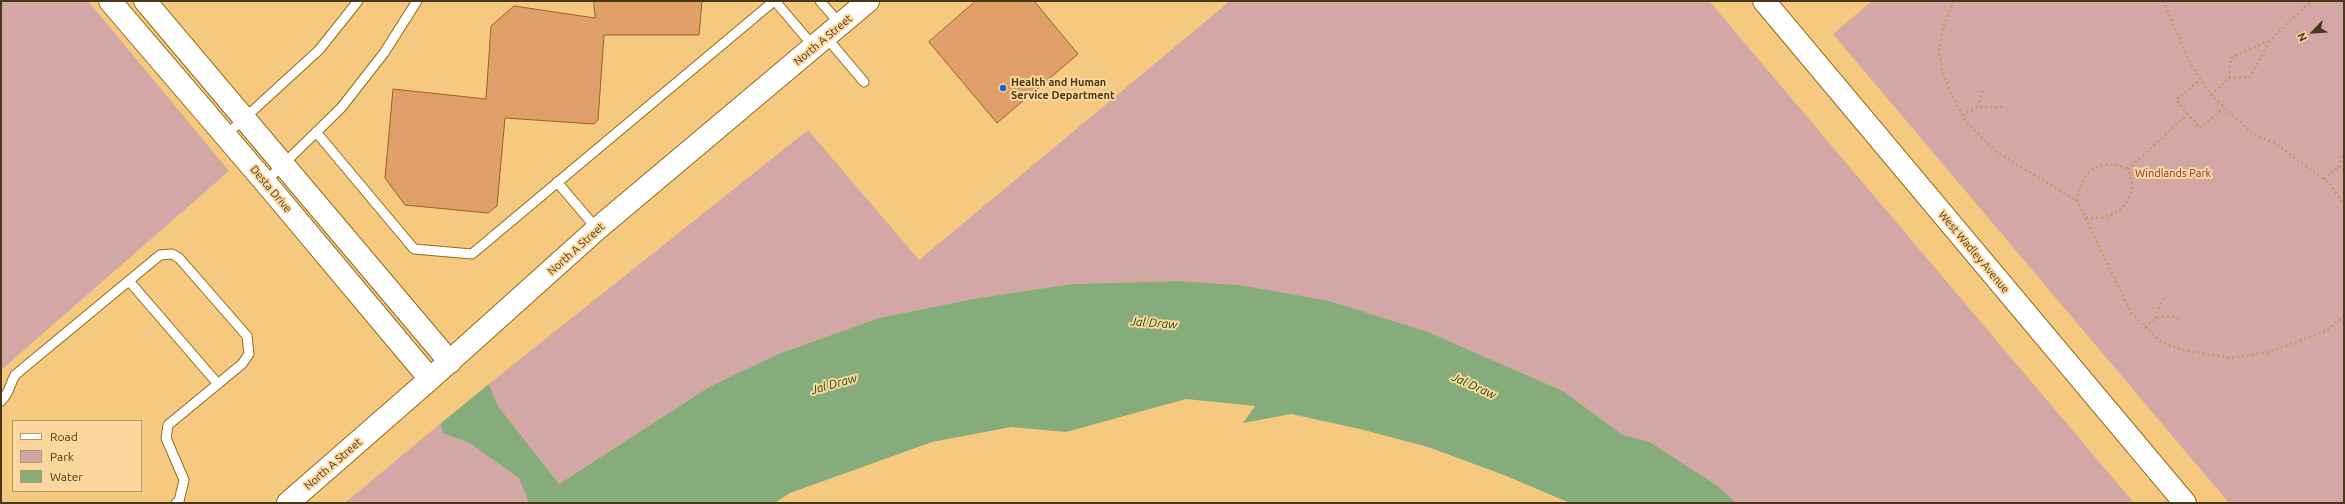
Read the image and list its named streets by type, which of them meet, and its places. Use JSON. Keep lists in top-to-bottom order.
{
  "streets": {
    "main road": ["North A Street", "Desta Drive", "West Wadley Avenue"]
  },
  "crossings": [
    ["North A Street", "Desta Drive"]
  ],
  "water": ["Jal Draw"],
  "parks": ["Windlands Park"],
  "places": ["Health and Human Service Department"],
  "legend": ["Road", "Park", "Water"],
  "north": "bottom left"
}
